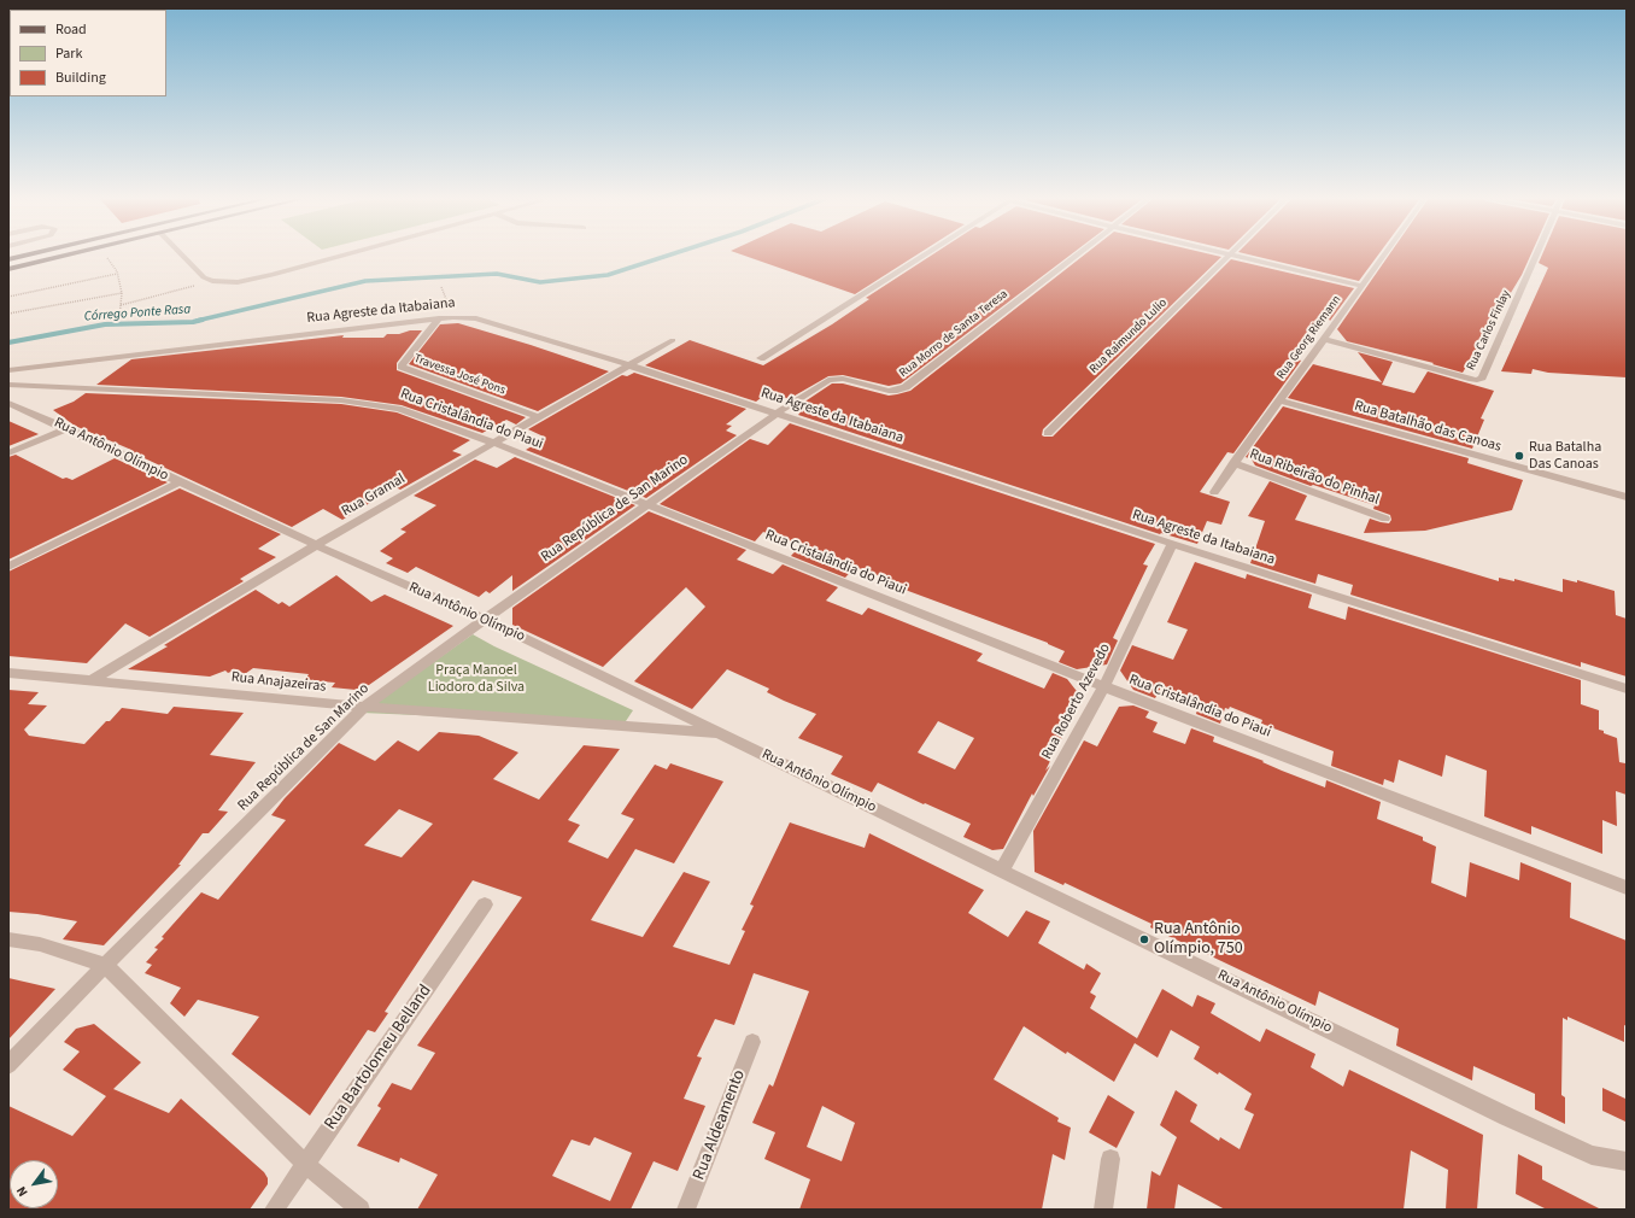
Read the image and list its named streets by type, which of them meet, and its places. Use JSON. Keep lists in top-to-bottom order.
{
  "streets": {
    "street": [
      "Rua Agreste da Itabaiana",
      "Rua Carlos Finlay",
      "Rua Morro de Santa Teresa",
      "Rua Raimundo Lulio",
      "Rua Georg Riemann",
      "Travessa José Pons",
      "Rua Cristalândia do Piaui",
      "Rua Batalhão das Canoas",
      "Rua Antônio Olímpio",
      "Rua Ribeirão do Pinhal",
      "Rua Gramal",
      "Rua República de San Marino",
      "Rua Anajazeiras",
      "Rua Roberto Azevedo",
      "Rua Bartolomeu Belland",
      "Rua Aldeamento"
    ]
  },
  "crossings": [
    ["Rua Agreste da Itabaiana", "Rua Morro de Santa Teresa"],
    ["Rua Agreste da Itabaiana", "Travessa José Pons"],
    ["Rua Agreste da Itabaiana", "Rua Gramal"],
    ["Rua Agreste da Itabaiana", "Rua República de San Marino"],
    ["Rua Agreste da Itabaiana", "Rua Roberto Azevedo"],
    ["Rua Carlos Finlay", "Rua Georg Riemann"],
    ["Rua Morro de Santa Teresa", "Rua República de San Marino"],
    ["Rua Georg Riemann", "Rua Batalhão das Canoas"],
    ["Rua Georg Riemann", "Rua Ribeirão do Pinhal"],
    ["Travessa José Pons", "Rua Gramal"],
    ["Rua Cristalândia do Piaui", "Rua Gramal"],
    ["Rua Cristalândia do Piaui", "Rua República de San Marino"],
    ["Rua Cristalândia do Piaui", "Rua Roberto Azevedo"],
    ["Rua Antônio Olímpio", "Rua Gramal"],
    ["Rua Antônio Olímpio", "Rua República de San Marino"],
    ["Rua Antônio Olímpio", "Rua Anajazeiras"],
    ["Rua Antônio Olímpio", "Rua Roberto Azevedo"],
    ["Rua Gramal", "Rua Anajazeiras"],
    ["Rua República de San Marino", "Rua Anajazeiras"]
  ],
  "water": ["Córrego Ponte Rasa"],
  "parks": ["Praça Manoel Liodoro da Silva"],
  "places": ["Rua Batalha Das Canoas", "Rua Antônio Olímpio, 750"],
  "legend": ["Road", "Park", "Building"],
  "north": "bottom left"
}
